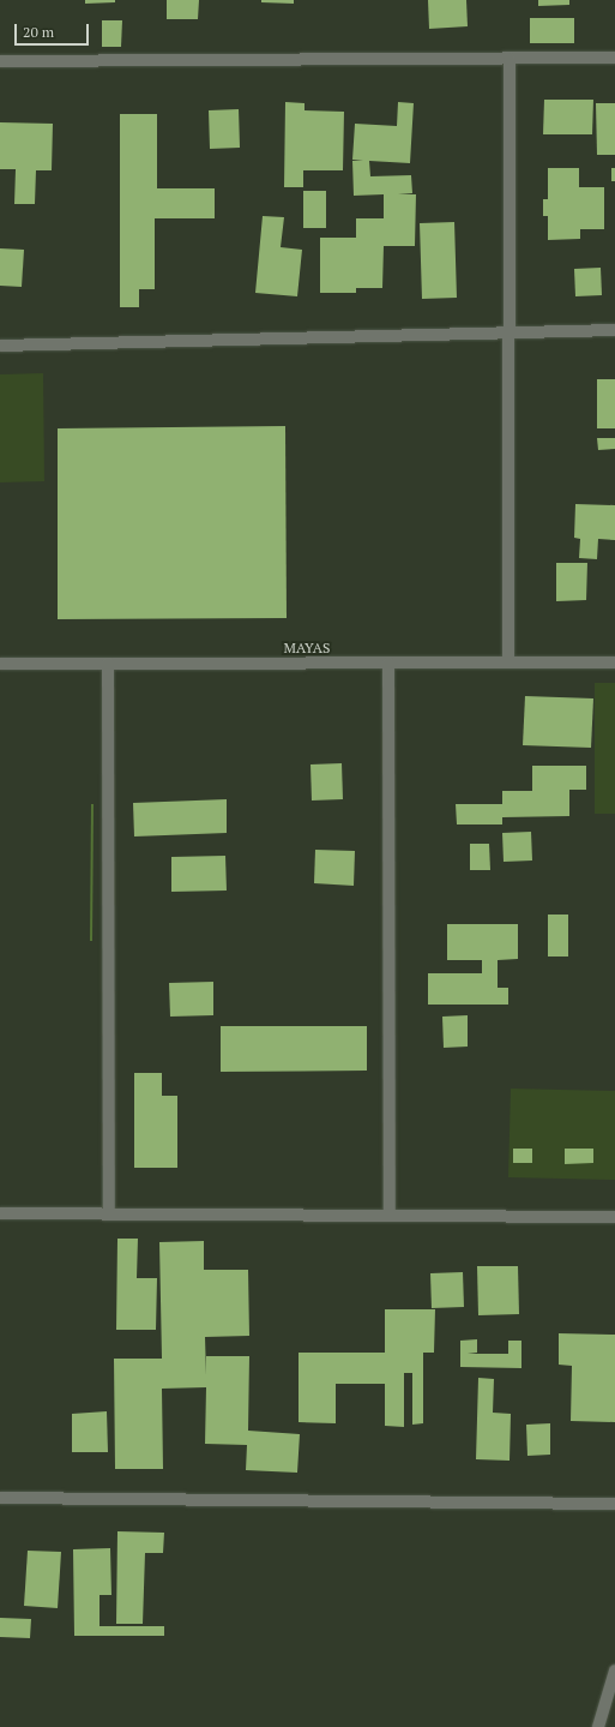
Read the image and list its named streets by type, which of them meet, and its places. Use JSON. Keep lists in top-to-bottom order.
{
  "streets": {
    "street": ["MAYAS"]
  },
  "scale_bar": "20 m"
}
